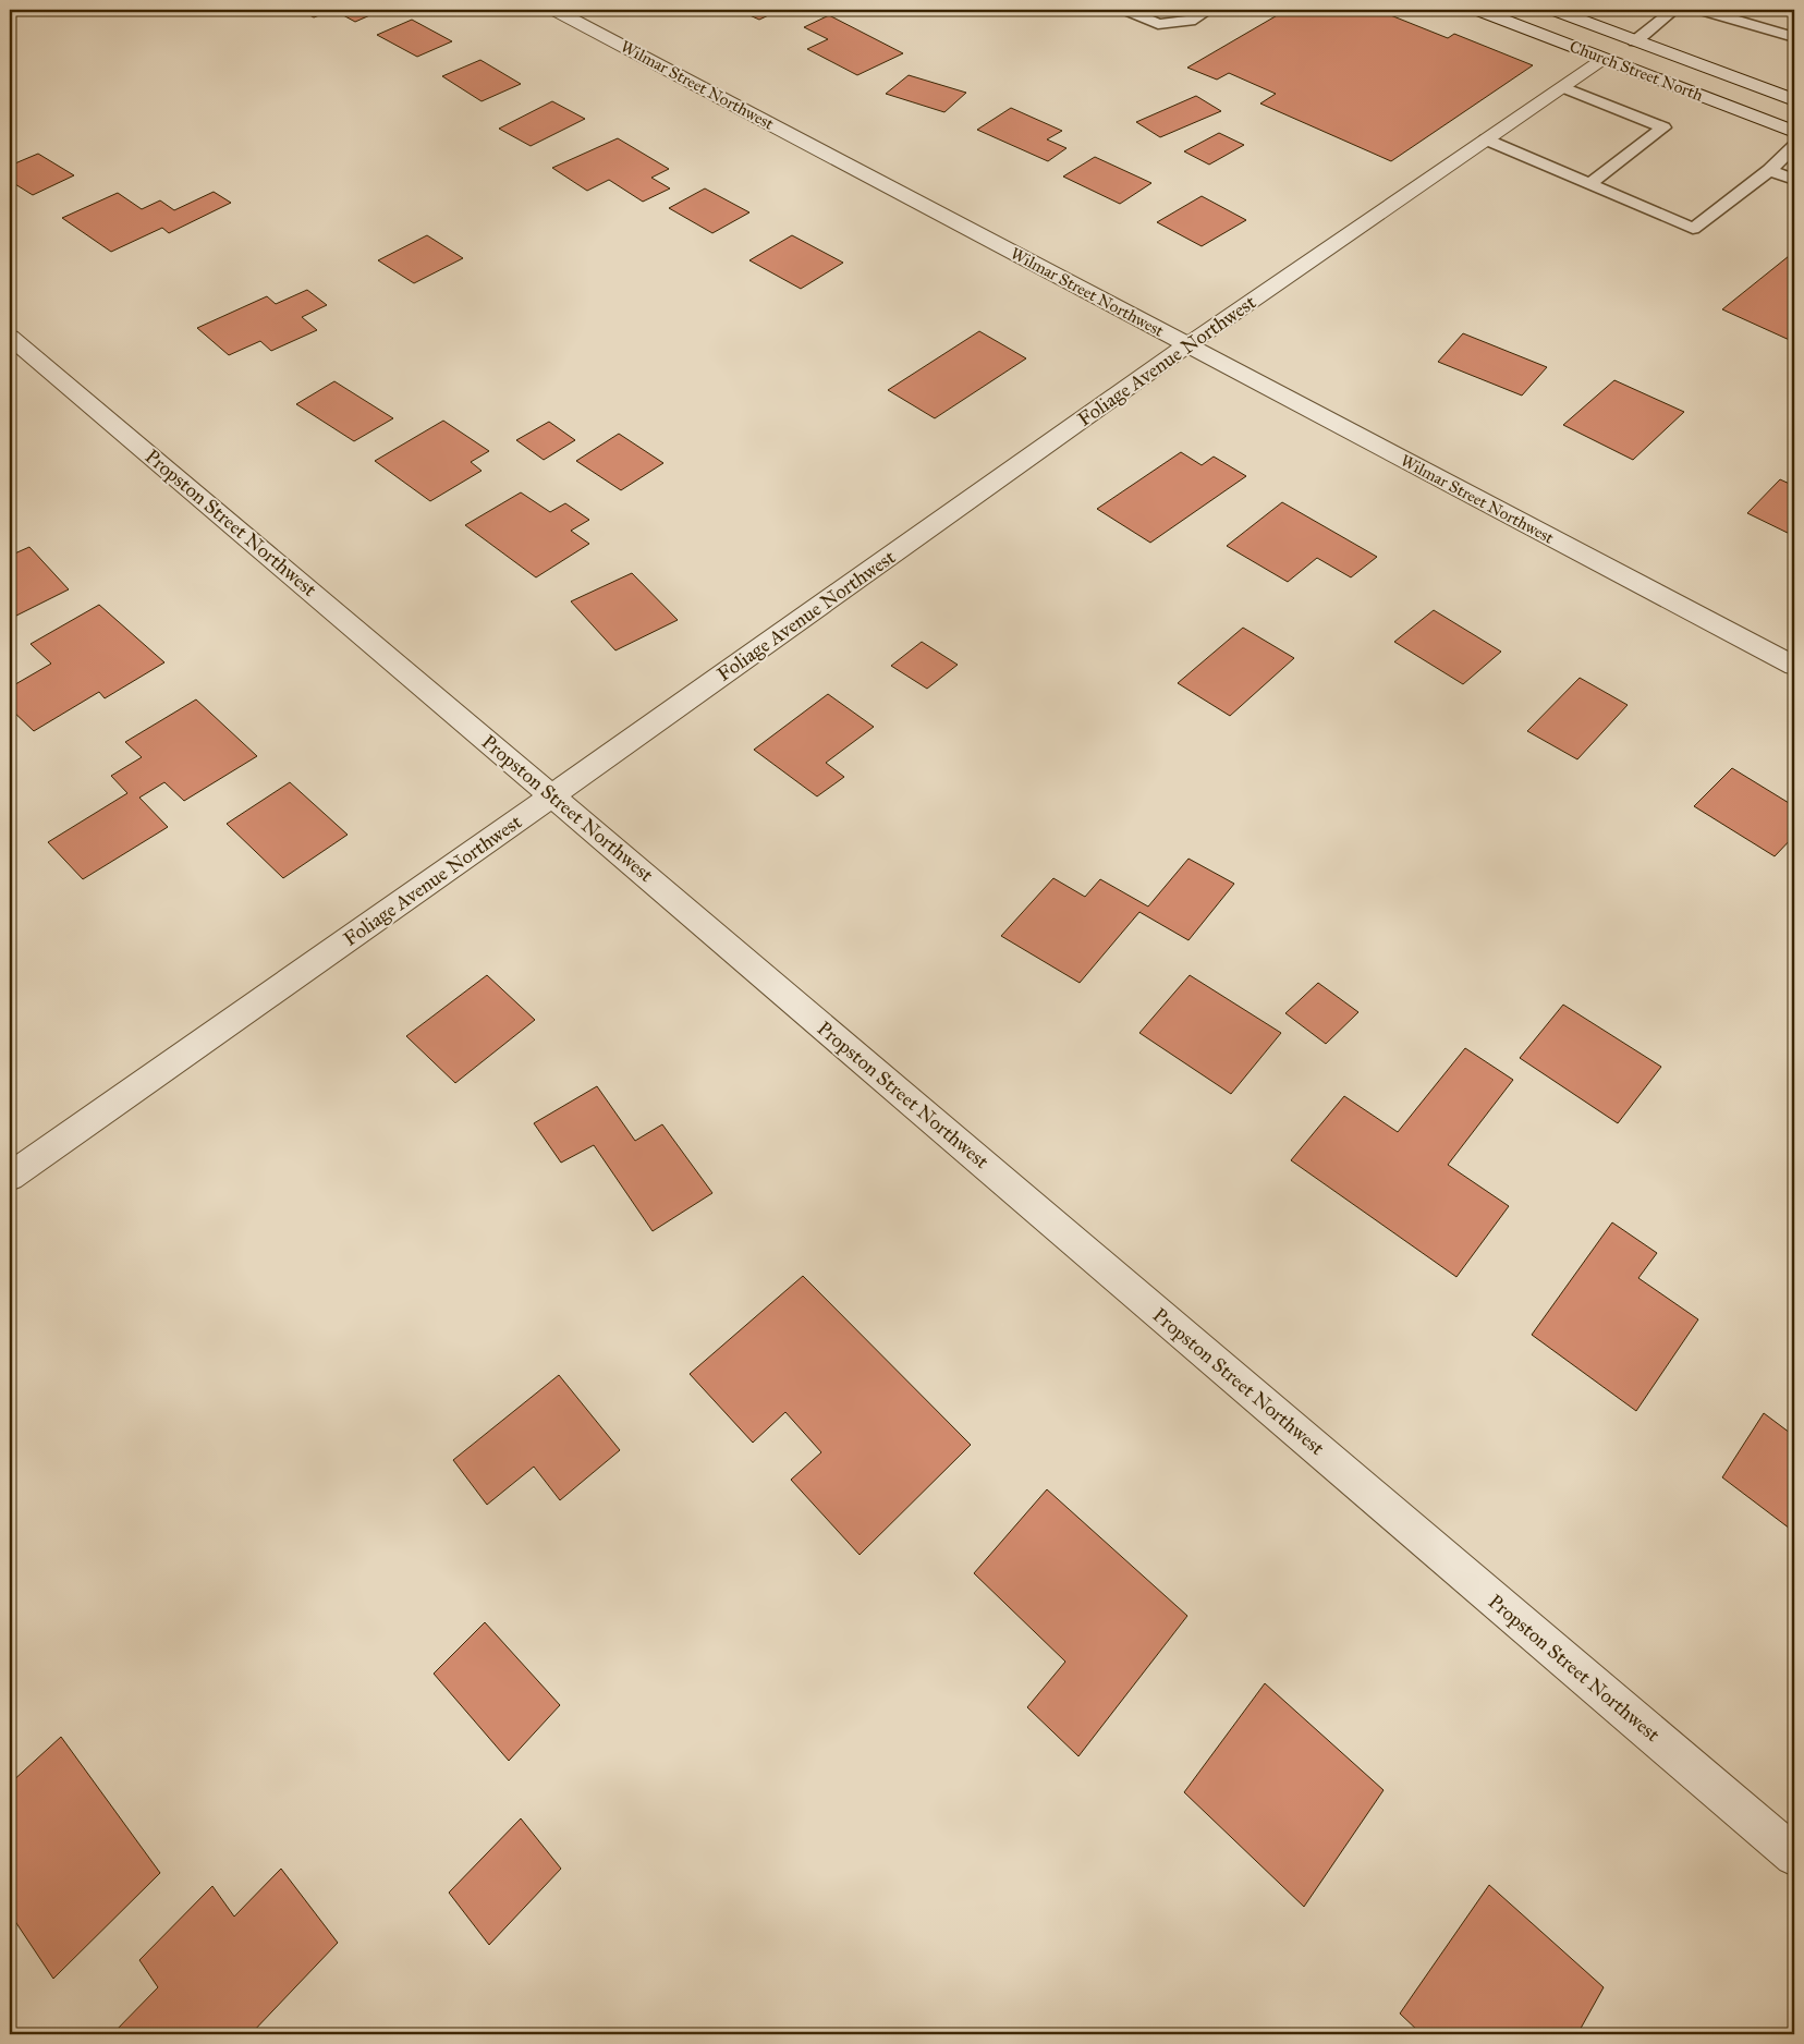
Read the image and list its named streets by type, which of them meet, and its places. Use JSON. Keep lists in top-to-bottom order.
{
  "streets": {
    "street": [
      "Church Street North",
      "Wilmar Street Northwest",
      "Foliage Avenue Northwest",
      "Propston Street Northwest"
    ]
  },
  "crossings": [
    ["Church Street North", "Foliage Avenue Northwest"],
    ["Wilmar Street Northwest", "Foliage Avenue Northwest"],
    ["Foliage Avenue Northwest", "Propston Street Northwest"]
  ]
}
